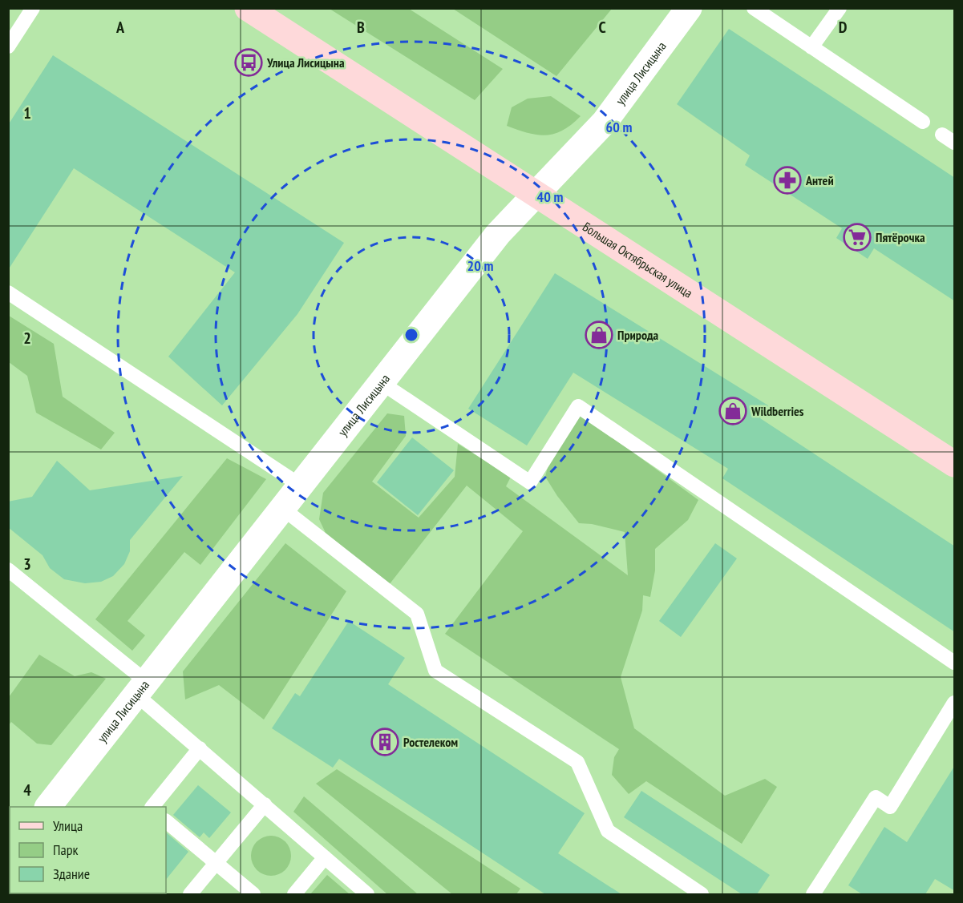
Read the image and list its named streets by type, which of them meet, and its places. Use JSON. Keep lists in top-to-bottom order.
{
  "streets": {
    "main road": ["Большая Октябрьская улица"],
    "street": ["улица Лисицына"]
  },
  "crossings": [
    ["улица Лисицына", "Большая Октябрьская улица"]
  ],
  "places": {
    "bus stop": ["Улица Лисицына"],
    "pharmacy": ["Антей"],
    "supermarket": ["Пятёрочка"],
    "shop": ["Природа", "Wildberries"],
    "building": ["Ростелеком"]
  },
  "legend": ["Улица", "Парк", "Здание"],
  "grid": {
    "columns": [
      "A",
      "B",
      "C",
      "D"
    ],
    "rows": [
      "1",
      "2",
      "3",
      "4"
    ]
  },
  "rings": ["60 m", "40 m", "20 m"]
}
